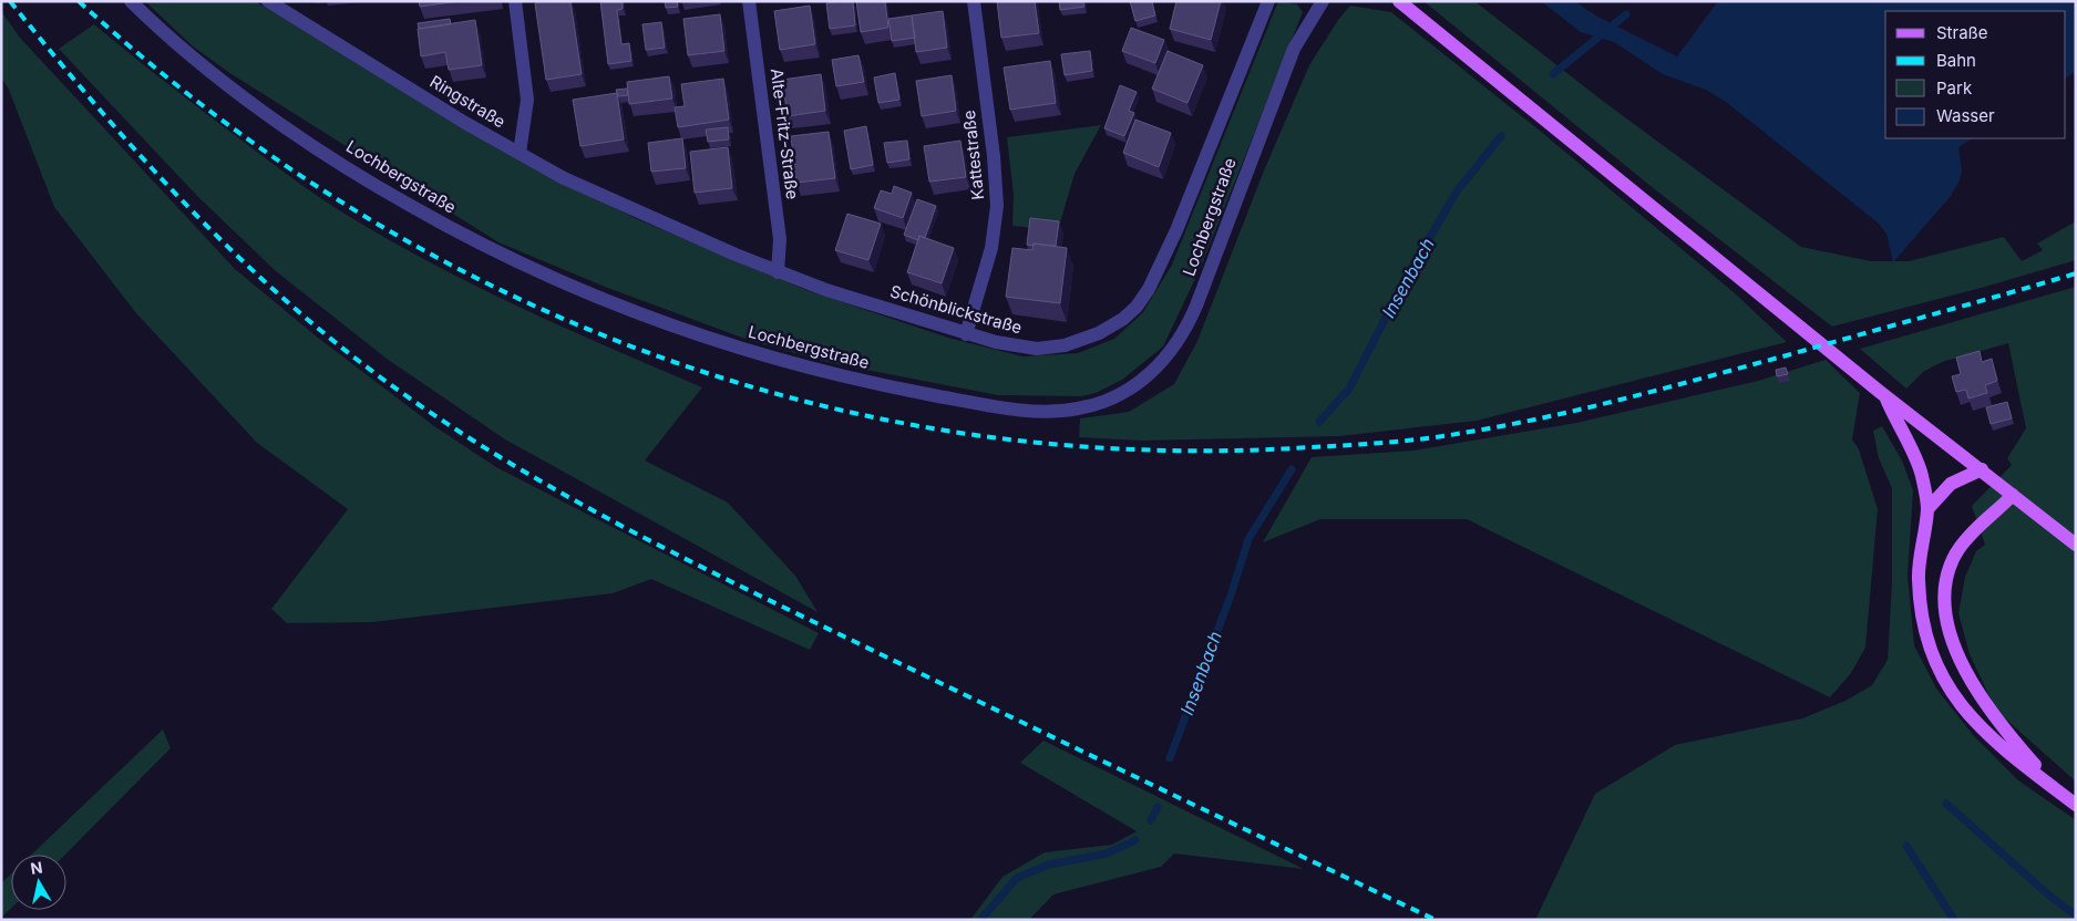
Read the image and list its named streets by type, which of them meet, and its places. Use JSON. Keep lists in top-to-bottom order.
{
  "streets": {
    "street": [
      "Ringstraße",
      "Alte-Fritz-Straße",
      "Kattestraße",
      "Lochbergstraße",
      "Schönblickstraße"
    ]
  },
  "crossings": [
    ["Ringstraße", "Schönblickstraße"],
    ["Alte-Fritz-Straße", "Schönblickstraße"],
    ["Kattestraße", "Schönblickstraße"]
  ],
  "water": ["Insenbach"],
  "legend": [
    "Straße",
    "Bahn",
    "Park",
    "Wasser"
  ],
  "north": "top"
}
